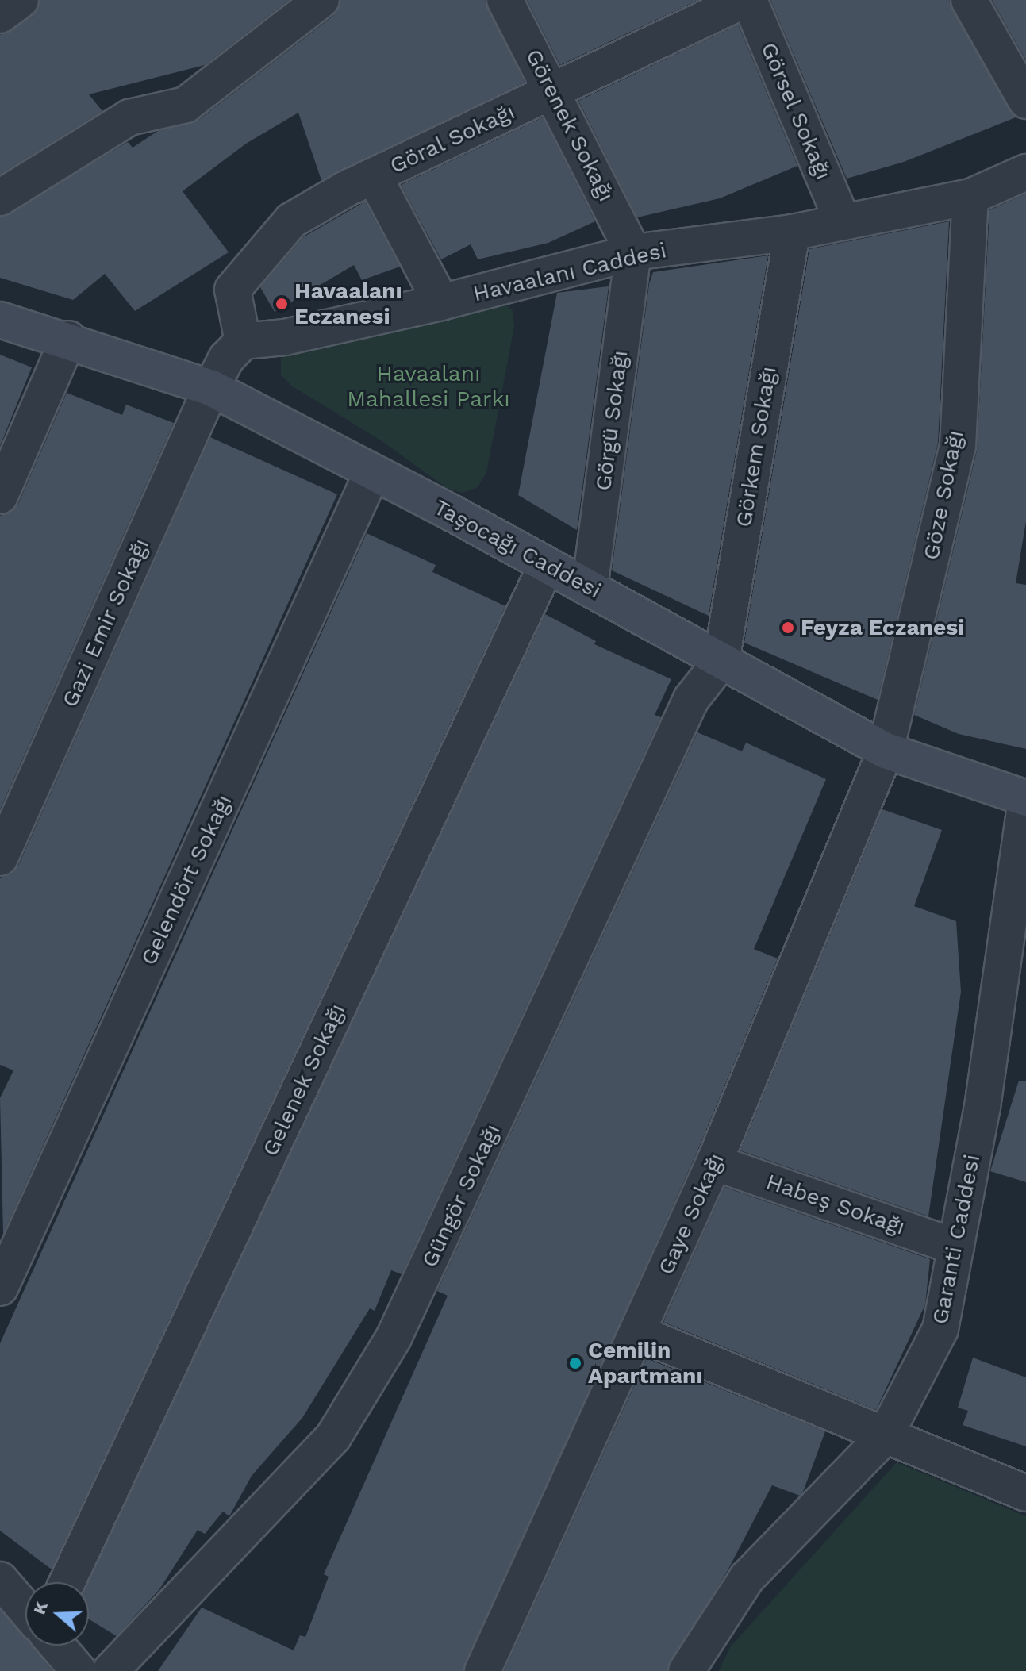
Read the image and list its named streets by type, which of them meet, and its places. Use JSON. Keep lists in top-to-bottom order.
{
  "streets": {
    "main road": ["Taşocağı Caddesi"],
    "street": [
      "Görsel Sokağı",
      "Görenek Sokağı",
      "Göral Sokağı",
      "Havaalanı Caddesi",
      "Görgü Sokağı",
      "Görkem Sokağı",
      "Göze Sokağı",
      "Gazi Emir Sokağı",
      "Gelendört Sokağı",
      "Gelenek Sokağı",
      "Güngör Sokağı",
      "Habeş Sokağı",
      "Gaye Sokağı",
      "Garanti Caddesi"
    ]
  },
  "crossings": [
    ["Görsel Sokağı", "Göral Sokağı"],
    ["Görsel Sokağı", "Havaalanı Caddesi"],
    ["Görenek Sokağı", "Göral Sokağı"],
    ["Görenek Sokağı", "Havaalanı Caddesi"],
    ["Görenek Sokağı", "Görgü Sokağı"],
    ["Göral Sokağı", "Havaalanı Caddesi"],
    ["Havaalanı Caddesi", "Görgü Sokağı"],
    ["Havaalanı Caddesi", "Görkem Sokağı"],
    ["Havaalanı Caddesi", "Göze Sokağı"],
    ["Görgü Sokağı", "Taşocağı Caddesi"],
    ["Görkem Sokağı", "Taşocağı Caddesi"],
    ["Görkem Sokağı", "Güngör Sokağı"],
    ["Göze Sokağı", "Taşocağı Caddesi"],
    ["Göze Sokağı", "Gaye Sokağı"],
    ["Taşocağı Caddesi", "Gazi Emir Sokağı"],
    ["Taşocağı Caddesi", "Gelendört Sokağı"],
    ["Taşocağı Caddesi", "Gelenek Sokağı"],
    ["Taşocağı Caddesi", "Güngör Sokağı"],
    ["Taşocağı Caddesi", "Gaye Sokağı"],
    ["Taşocağı Caddesi", "Garanti Caddesi"],
    ["Habeş Sokağı", "Gaye Sokağı"],
    ["Habeş Sokağı", "Garanti Caddesi"]
  ],
  "parks": ["Havaalanı Mahallesi Parkı"],
  "places": ["Havaalanı Eczanesi", "Feyza Eczanesi", "Cemilin Apartmanı"],
  "north": "left"
}
